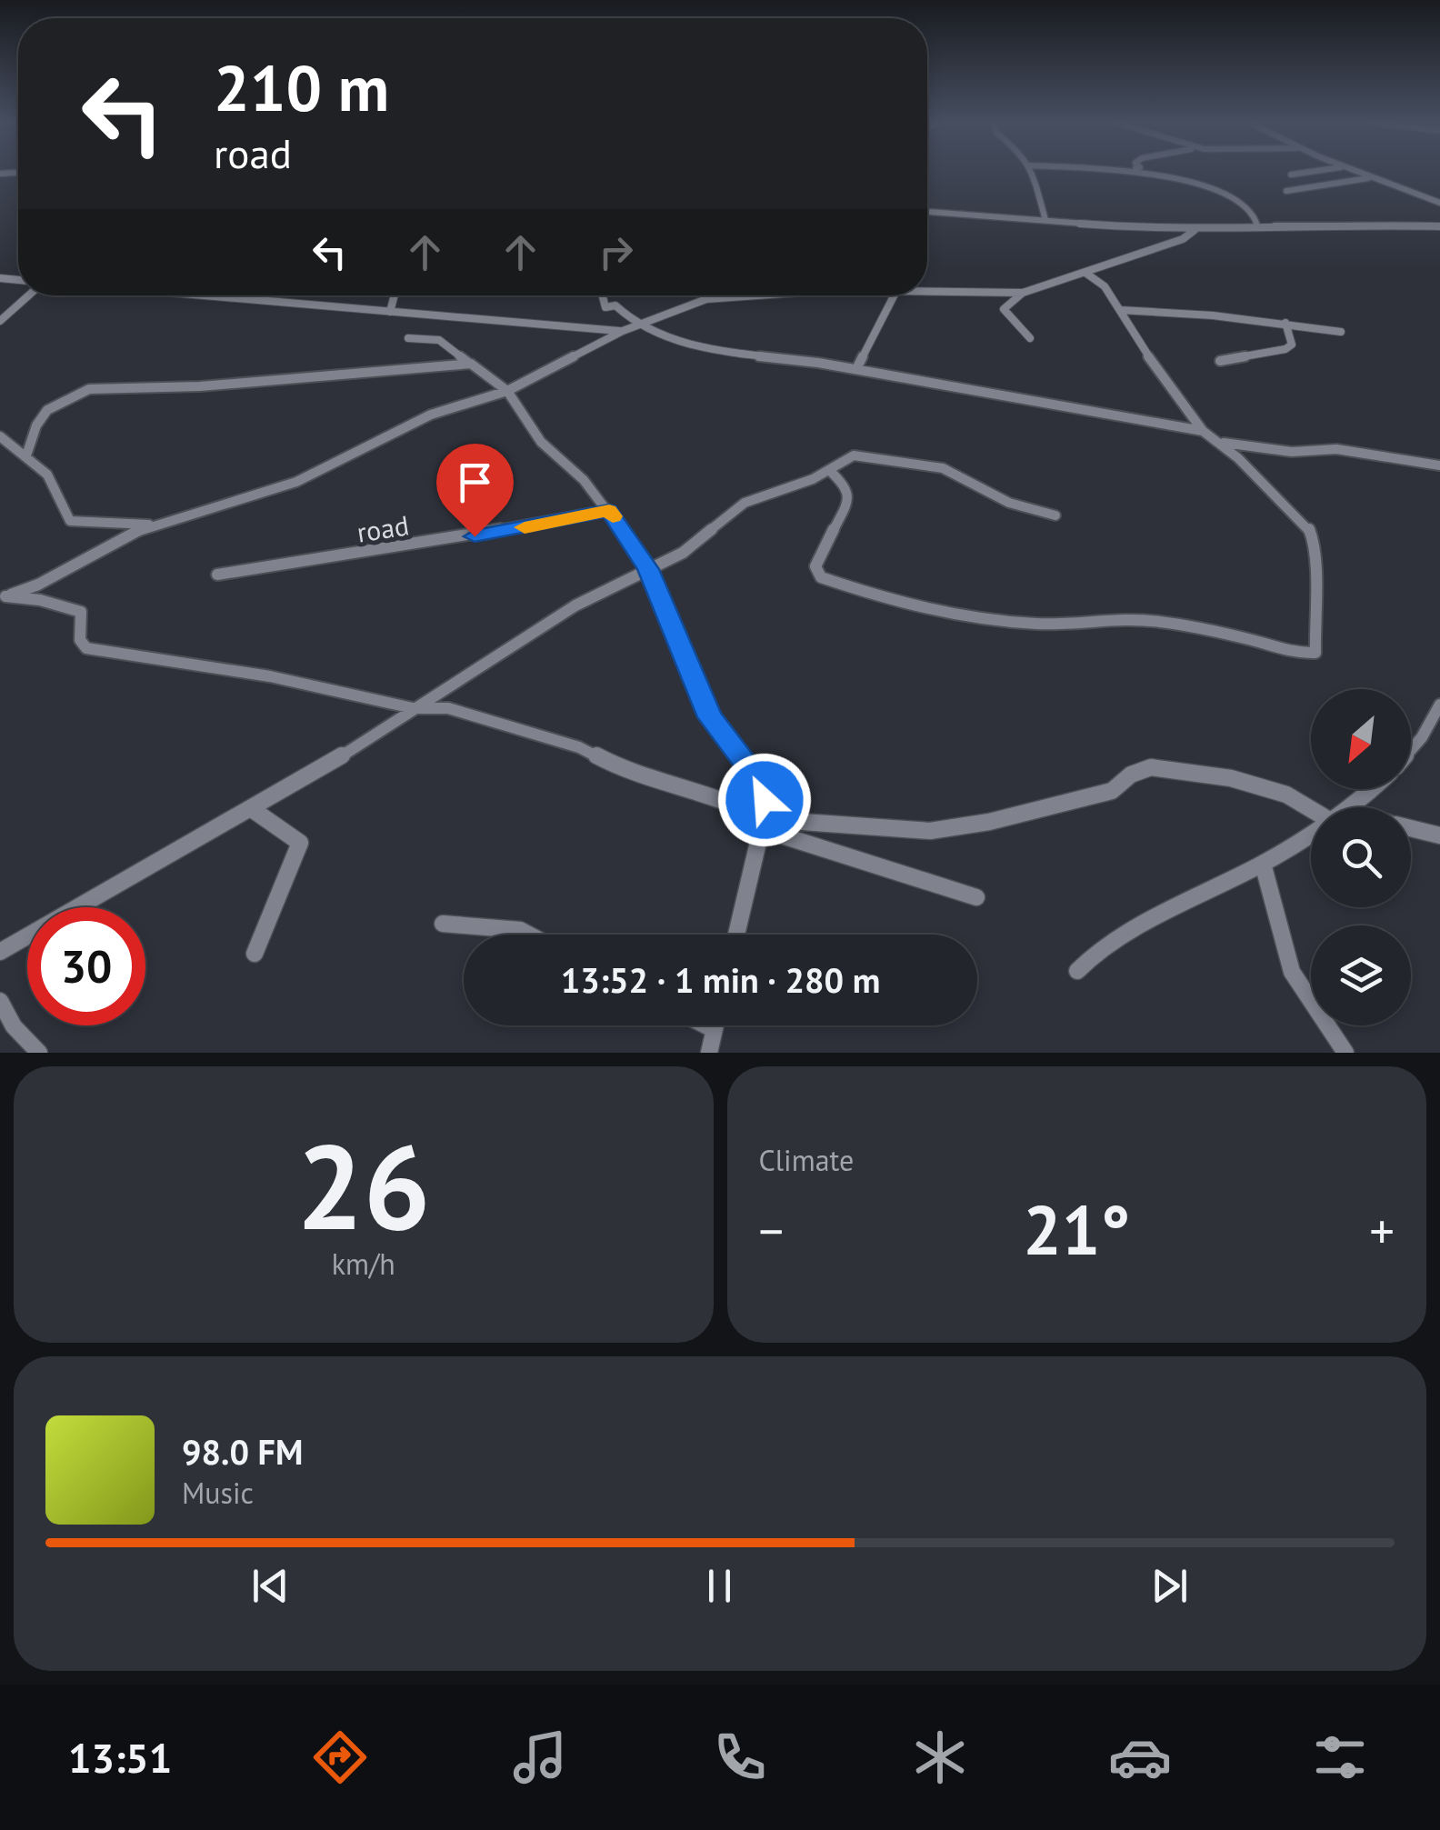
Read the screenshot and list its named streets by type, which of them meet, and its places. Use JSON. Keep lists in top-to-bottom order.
{
  "streets": {
    "street": ["road"]
  },
  "north": "bottom left",
  "page": {
    "turn": ["210 m", "road"],
    "limit": "30",
    "trip": "13:52 · 1 min · 280 m",
    "tile": [
      ["26", "km/h"],
      "Climate"
    ],
    "heat": ["−", "21°", "+"],
    "song": ["98.0 FM", "Music"],
    "tabs": "13:51"
  }
}
